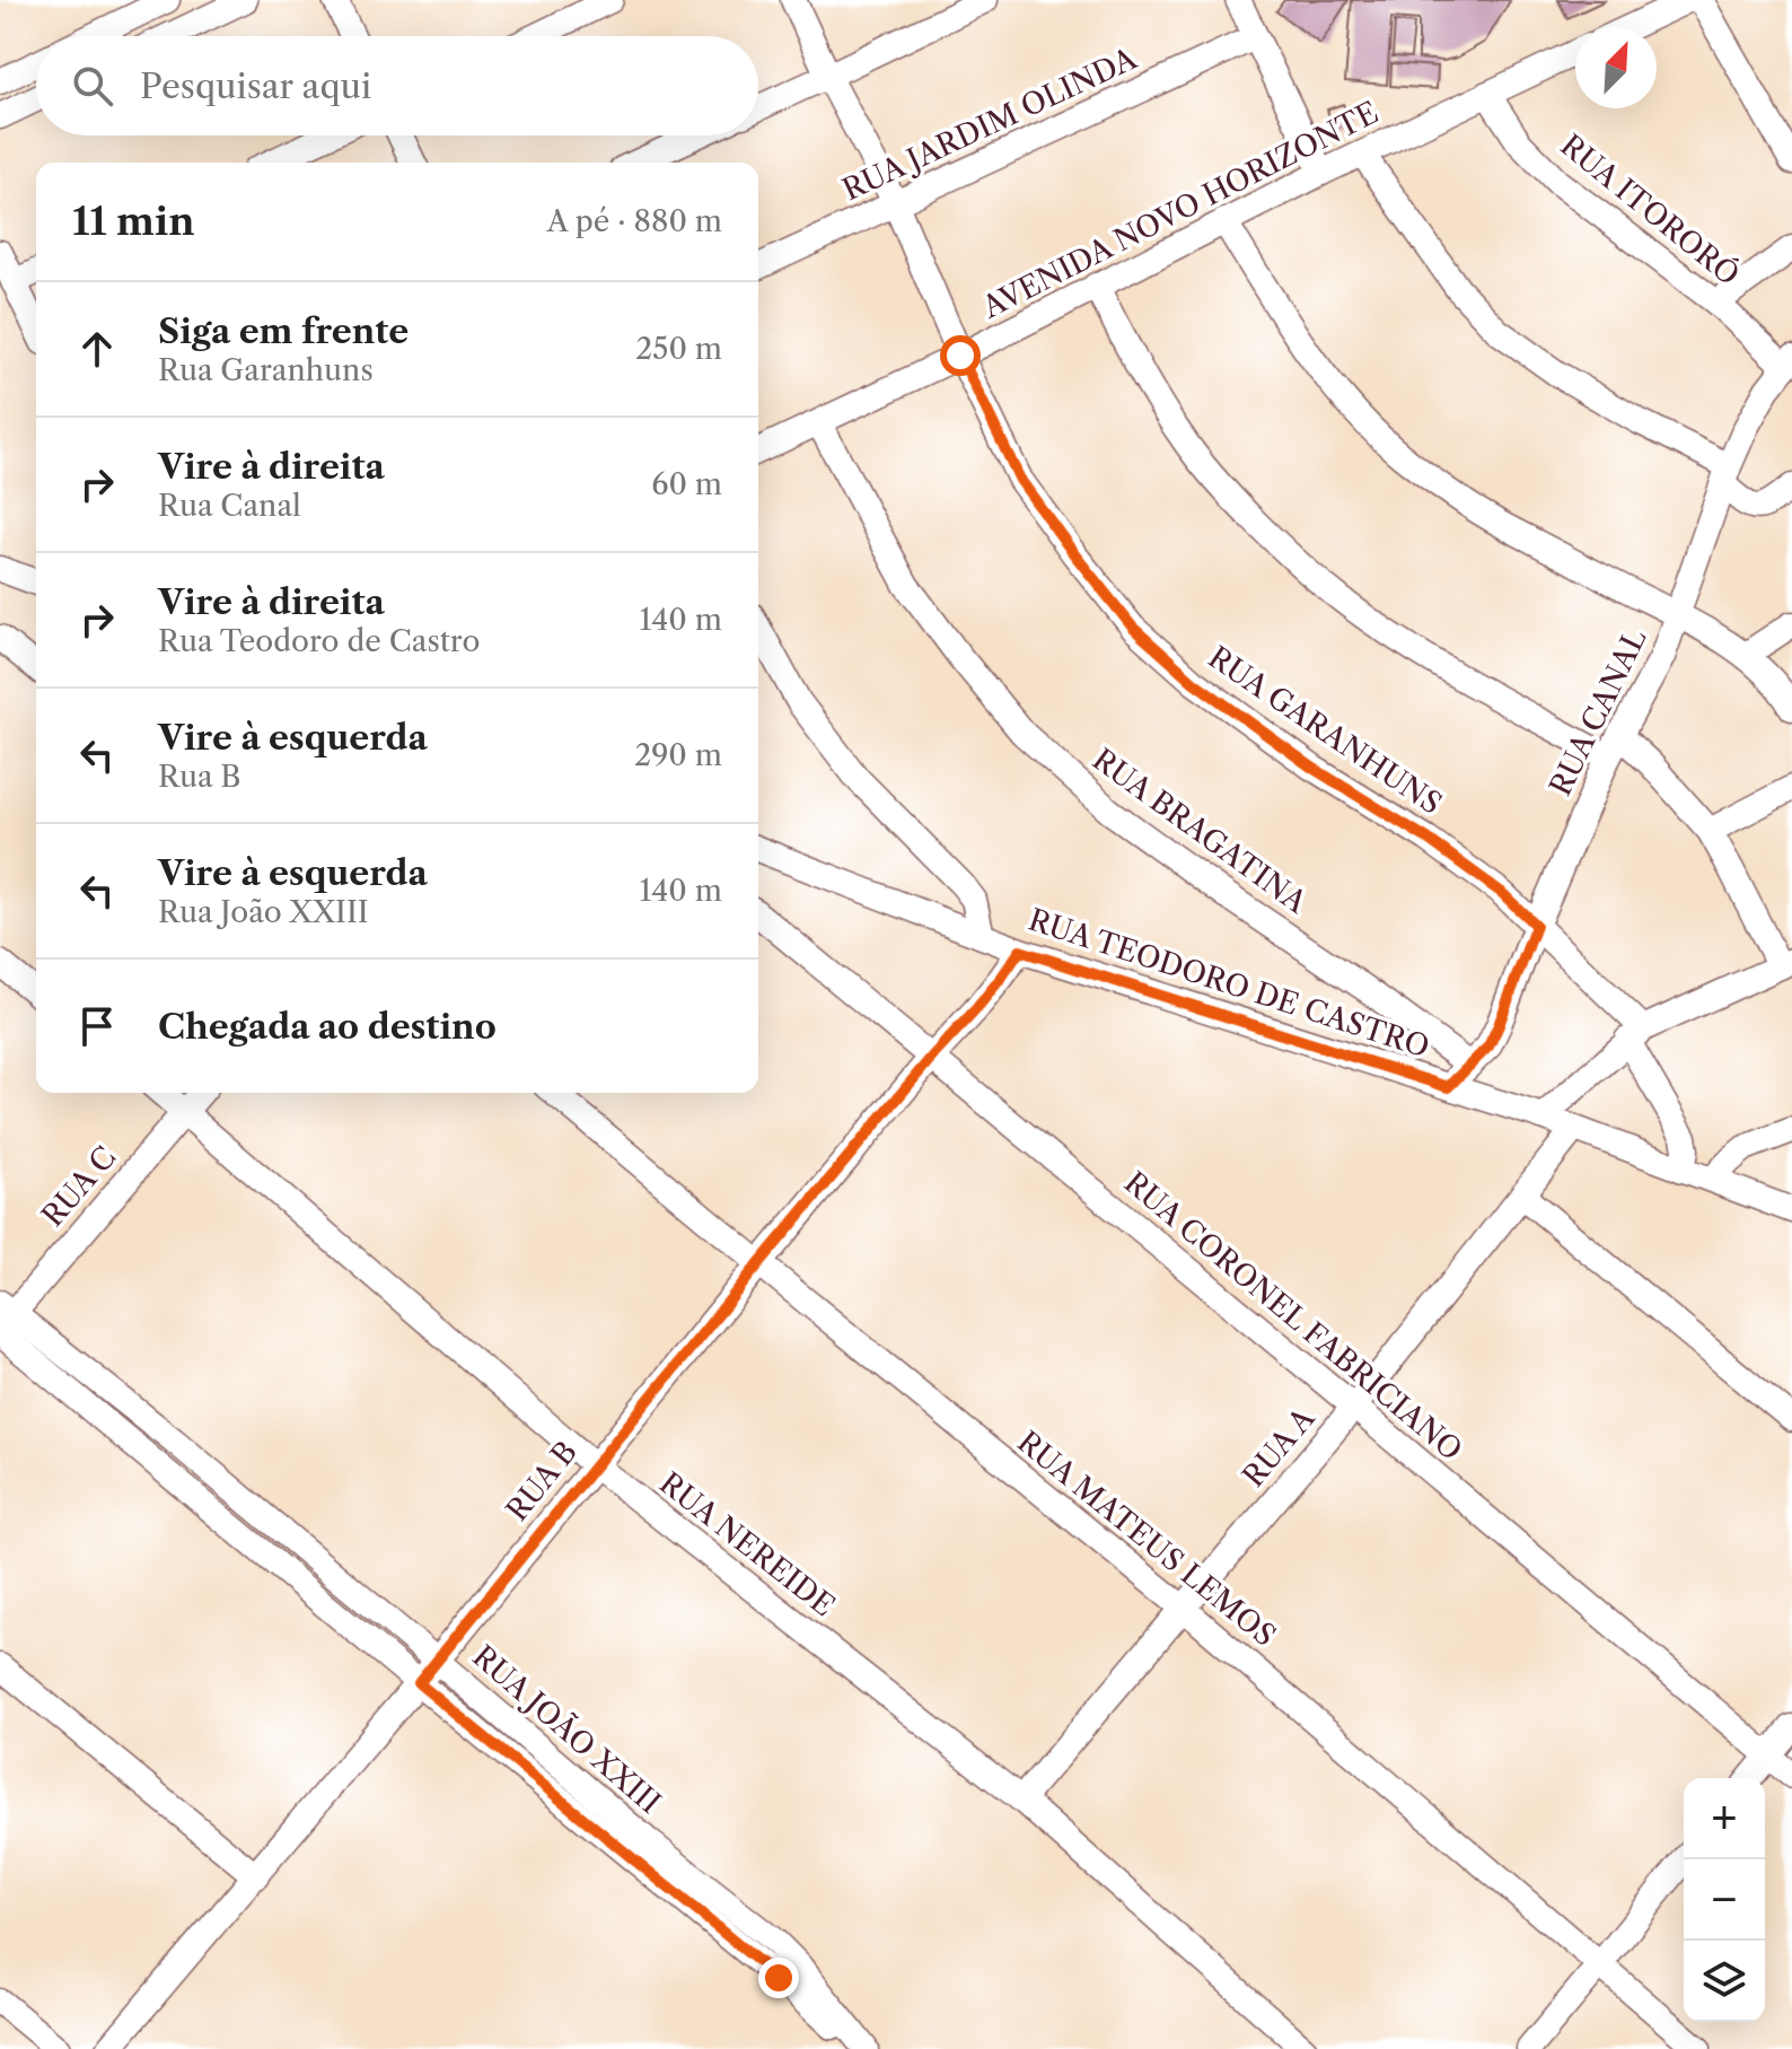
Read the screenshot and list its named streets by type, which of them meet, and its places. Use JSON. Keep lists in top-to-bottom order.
{
  "streets": {
    "street": [
      "RUA JARDIM OLINDA",
      "AVENIDA NOVO HORIZONTE",
      "RUA ITORORÓ",
      "RUA CANAL",
      "RUA GARANHUNS",
      "RUA BRAGATINA",
      "RUA TEODORO DE CASTRO",
      "RUA C",
      "RUA CORONEL FABRICIANO",
      "RUA A",
      "RUA B",
      "RUA MATEUS LEMOS",
      "RUA NEREIDE",
      "RUA JOÃO XXIII"
    ]
  },
  "crossings": [
    ["RUA JARDIM OLINDA", "RUA GARANHUNS"],
    ["AVENIDA NOVO HORIZONTE", "RUA ITORORÓ"],
    ["AVENIDA NOVO HORIZONTE", "RUA GARANHUNS"],
    ["AVENIDA NOVO HORIZONTE", "RUA BRAGATINA"],
    ["RUA ITORORÓ", "RUA CANAL"],
    ["RUA CANAL", "RUA GARANHUNS"],
    ["RUA CANAL", "RUA BRAGATINA"],
    ["RUA CANAL", "RUA TEODORO DE CASTRO"],
    ["RUA GARANHUNS", "RUA TEODORO DE CASTRO"],
    ["RUA TEODORO DE CASTRO", "RUA A"],
    ["RUA TEODORO DE CASTRO", "RUA B"],
    ["RUA C", "RUA NEREIDE"],
    ["RUA C", "RUA JOÃO XXIII"],
    ["RUA CORONEL FABRICIANO", "RUA A"],
    ["RUA CORONEL FABRICIANO", "RUA B"],
    ["RUA A", "RUA MATEUS LEMOS"],
    ["RUA A", "RUA NEREIDE"],
    ["RUA B", "RUA MATEUS LEMOS"],
    ["RUA B", "RUA NEREIDE"],
    ["RUA B", "RUA JOÃO XXIII"]
  ],
  "north": "top right",
  "page": {
    "search": "Pesquisar aqui",
    "heading": ["11 min", "A pé · 880 m"],
    "list": [
      ["Siga em frente", "Rua Garanhuns", "250 m"],
      ["Vire à direita", "Rua Canal", "60 m"],
      ["Vire à direita", "Rua Teodoro de Castro", "140 m"],
      ["Vire à esquerda", "Rua B", "290 m"],
      ["Vire à esquerda", "Rua João XXIII", "140 m"],
      "Chegada ao destino"
    ],
    "map_buttons": ["+", "−"]
  }
}
